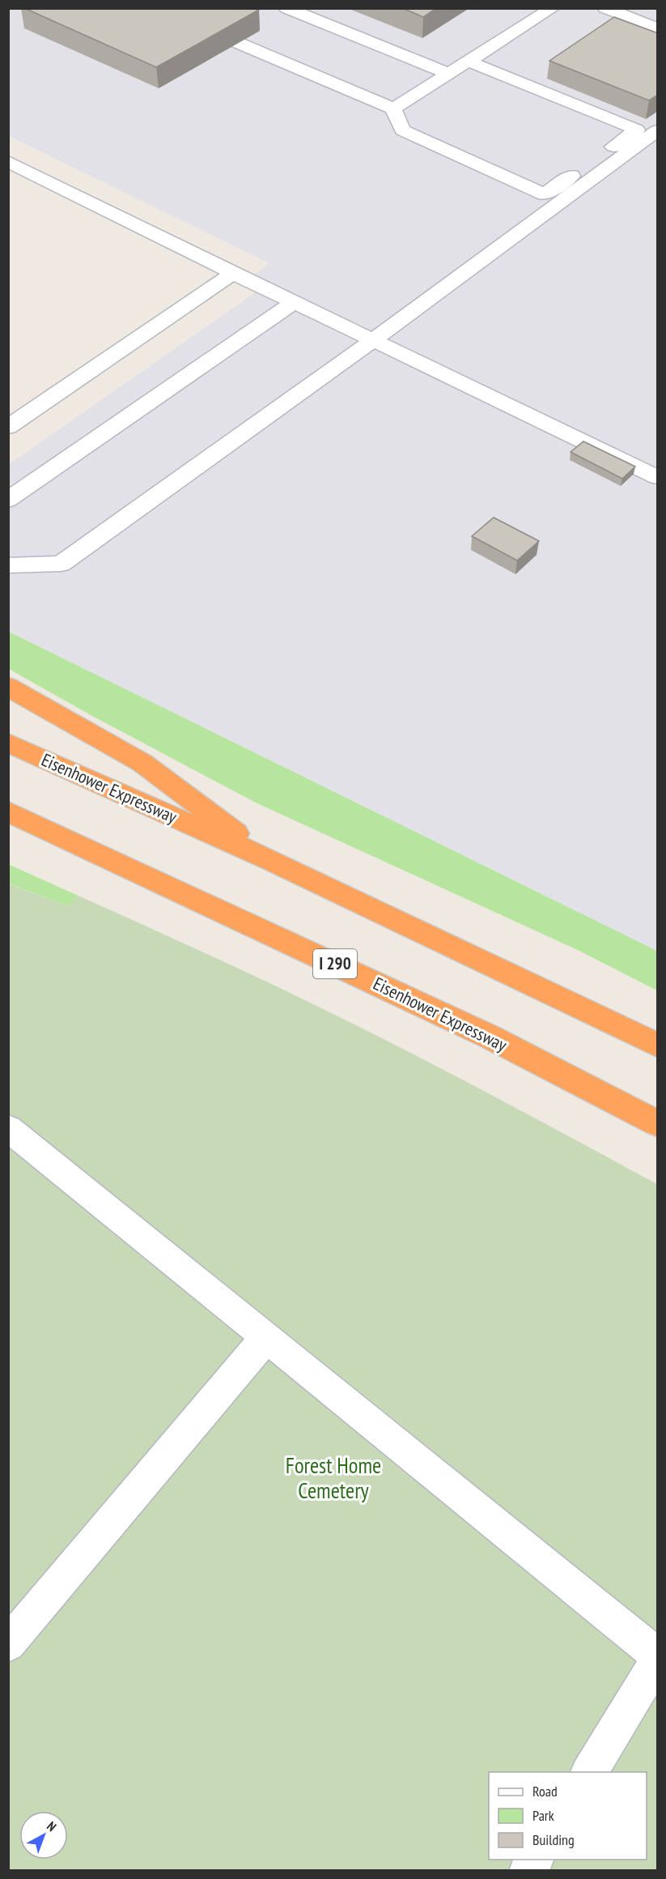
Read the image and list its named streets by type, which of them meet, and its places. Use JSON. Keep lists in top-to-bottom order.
{
  "streets": {
    "highway": ["Eisenhower Expressway", "I 290"]
  },
  "parks": ["Forest Home Cemetery"],
  "legend": ["Road", "Park", "Building"],
  "north": "top right"
}
